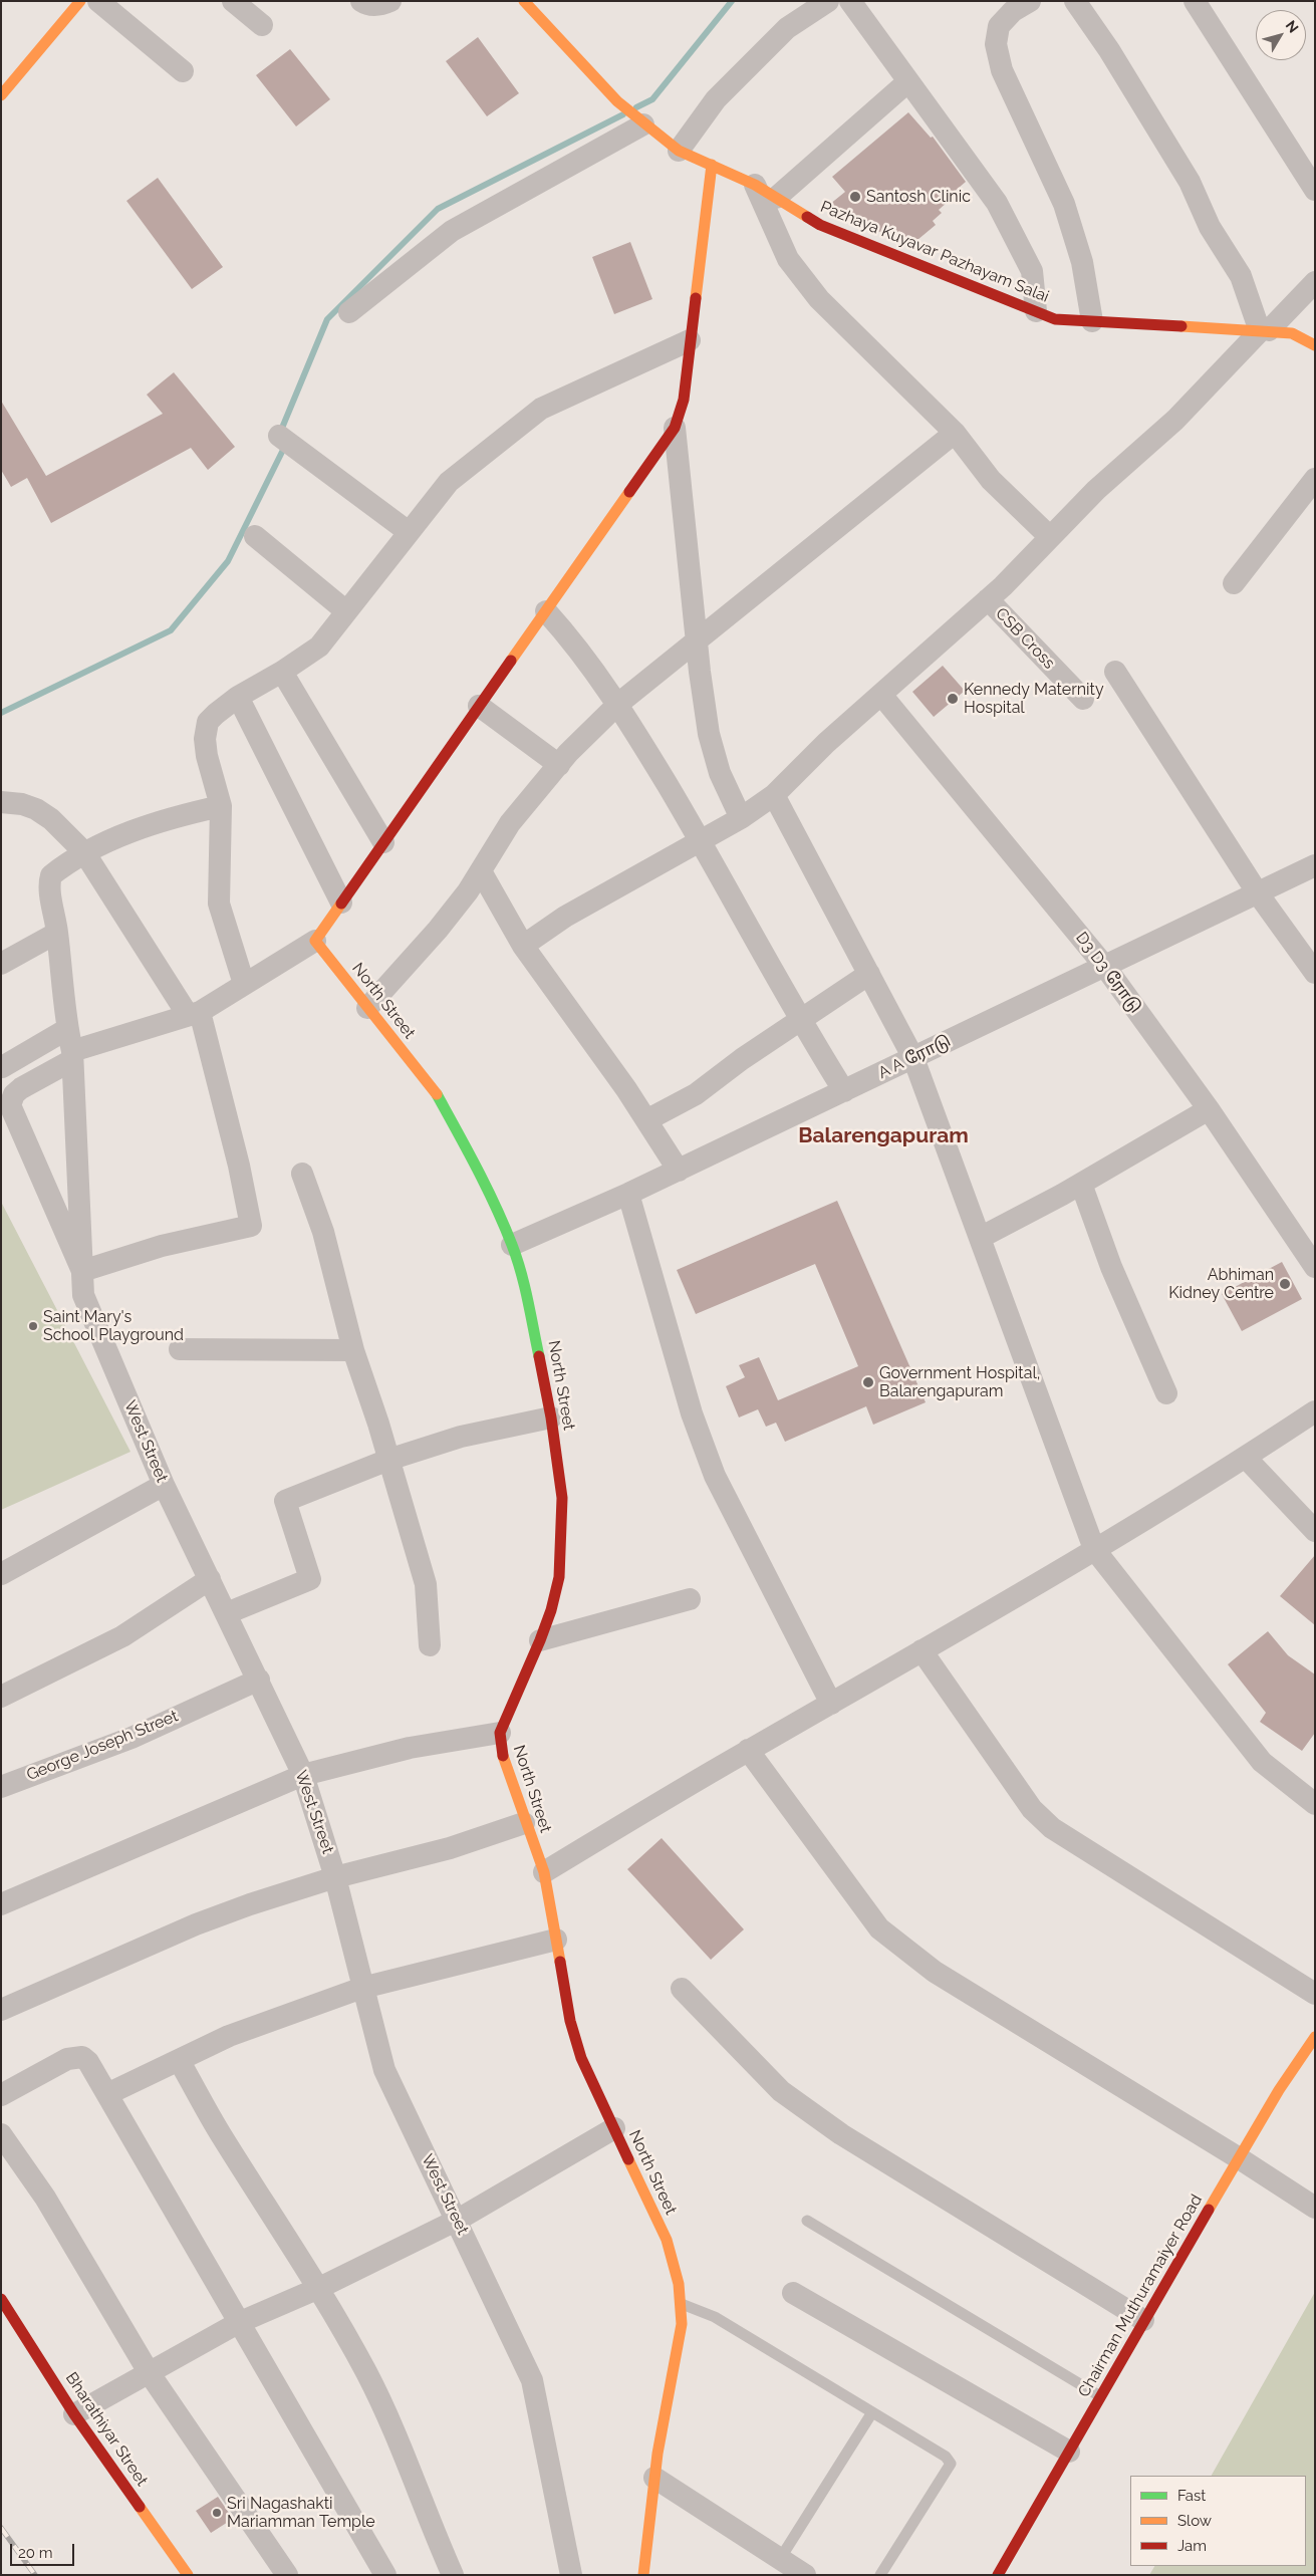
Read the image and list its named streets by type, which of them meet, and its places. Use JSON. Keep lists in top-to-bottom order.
{
  "streets": {
    "street": [
      "Pazhaya Kuyavar Pazhayam Salai",
      "CSB Cross",
      "D3 D3 ரோடு",
      "North Street",
      "A A ரோடு",
      "West Street",
      "George Joseph Street",
      "Chairman Muthuramaiyer Road",
      "Bharathiyar Street"
    ]
  },
  "crossings": [
    ["D3 D3 ரோடு", "A A ரோடு"],
    ["North Street", "A A ரோடு"],
    ["West Street", "George Joseph Street"]
  ],
  "districts": ["Balarengapuram"],
  "places": [
    "Santosh Clinic",
    "Kennedy Maternity Hospital",
    "Abhiman Kidney Centre",
    "Saint Mary's School Playground",
    "Government Hospital, Balarengapuram",
    "Sri Nagashakti Mariamman Temple"
  ],
  "legend": ["Fast", "Slow", "Jam"],
  "scale_bar": "20 m",
  "north": "top right"
}
